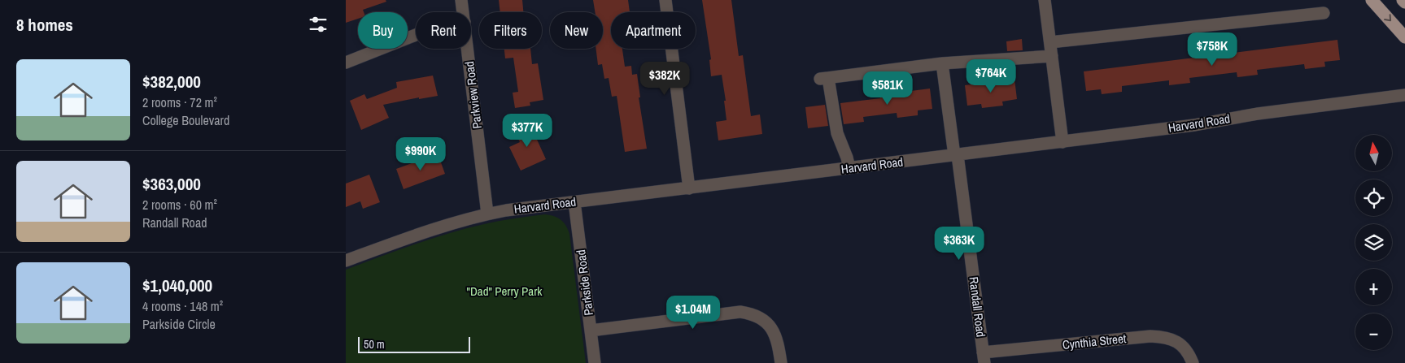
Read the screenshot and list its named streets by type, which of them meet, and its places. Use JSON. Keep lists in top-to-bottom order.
{
  "streets": {
    "street": [
      "Parkview Road",
      "Harvard Road",
      "Parkside Road",
      "Randall Road",
      "Cynthia Street"
    ]
  },
  "crossings": [
    ["Parkview Road", "Harvard Road"],
    ["Harvard Road", "Parkside Road"],
    ["Harvard Road", "Randall Road"],
    ["Randall Road", "Cynthia Street"]
  ],
  "parks": ["\"Dad\" Perry Park"],
  "scale_bar": "50 m",
  "north": "top",
  "page": {
    "heading": "8 homes",
    "chip": [
      "Buy",
      "Rent",
      "Filters",
      "New",
      "Apartment"
    ],
    "price": [
      "$758K",
      "$764K",
      "$382K",
      "$581K",
      "$377K",
      "$990K",
      "$363K",
      "$1.04M"
    ],
    "list": [
      {
        "name": "$382,000",
        "note": "2 rooms · 72 m² · College Boulevard"
      },
      {
        "name": "$363,000",
        "note": "2 rooms · 60 m² · Randall Road"
      },
      {
        "name": "$1,040,000",
        "note": "4 rooms · 148 m² · Parkside Circle"
      }
    ],
    "map_buttons": ["+", "−"],
    "scale": "50 m"
  }
}
